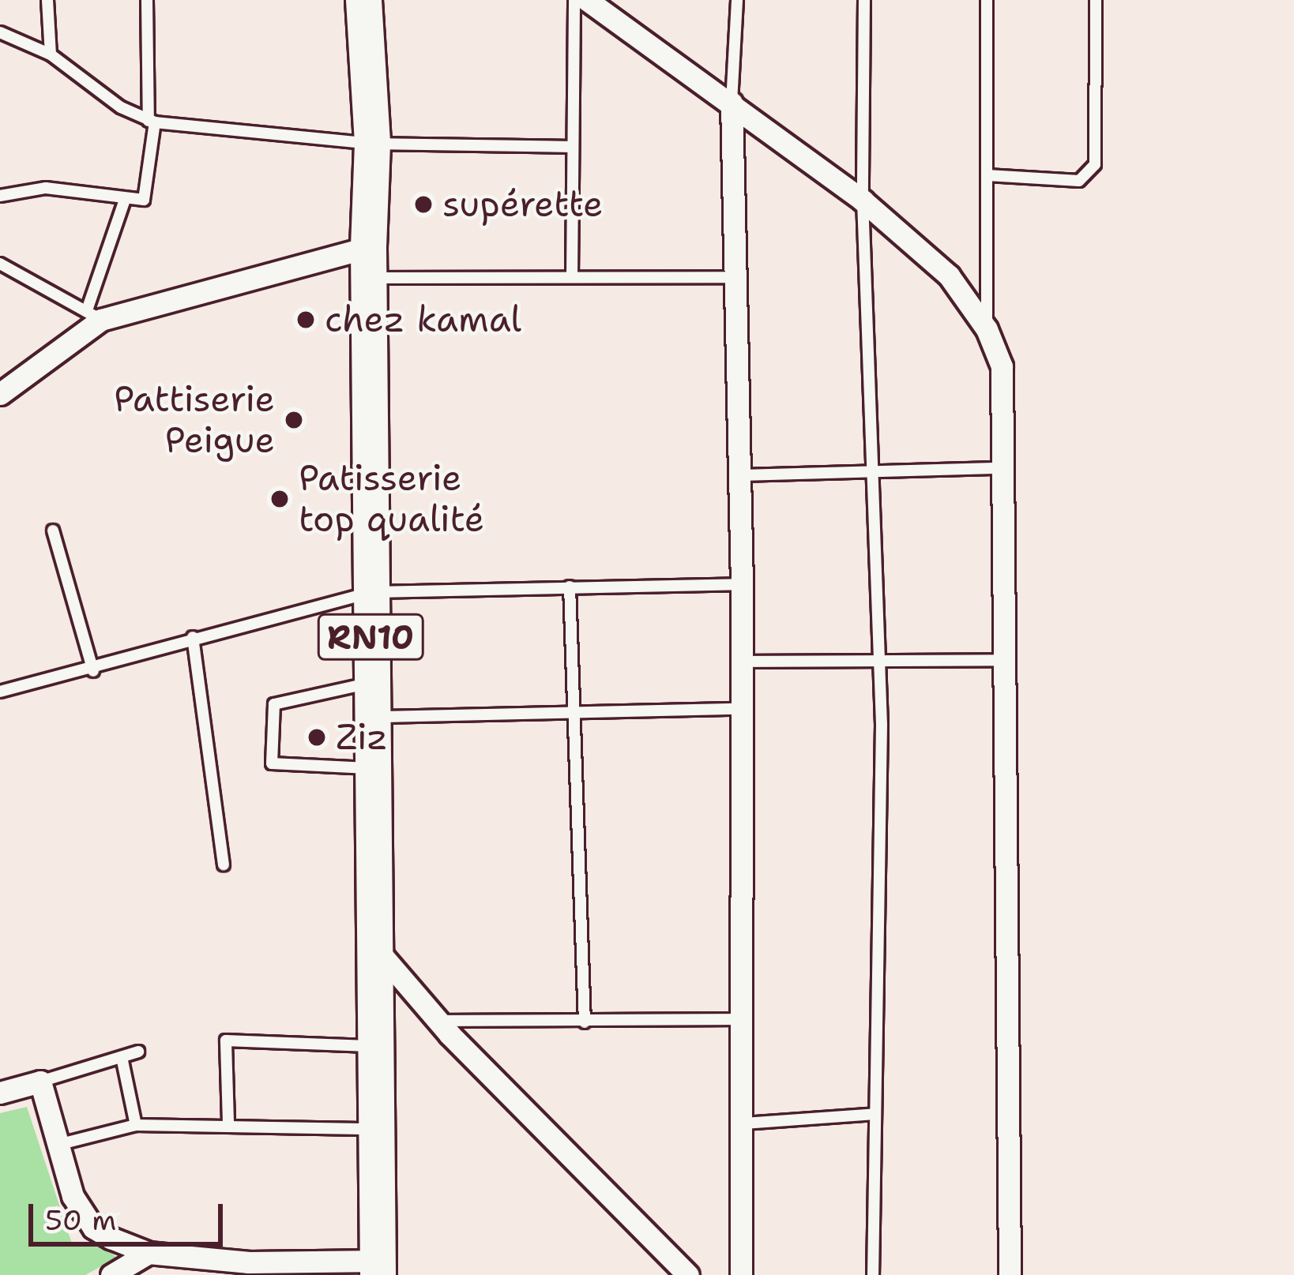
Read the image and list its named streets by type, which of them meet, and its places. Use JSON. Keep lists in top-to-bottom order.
{
  "streets": {
    "main road": ["RN10"]
  },
  "places": [
    "supérette",
    "chez kamal",
    "Pattiserie Peigue",
    "Patisserie top qualité",
    "Ziz"
  ],
  "scale_bar": "50 m"
}
